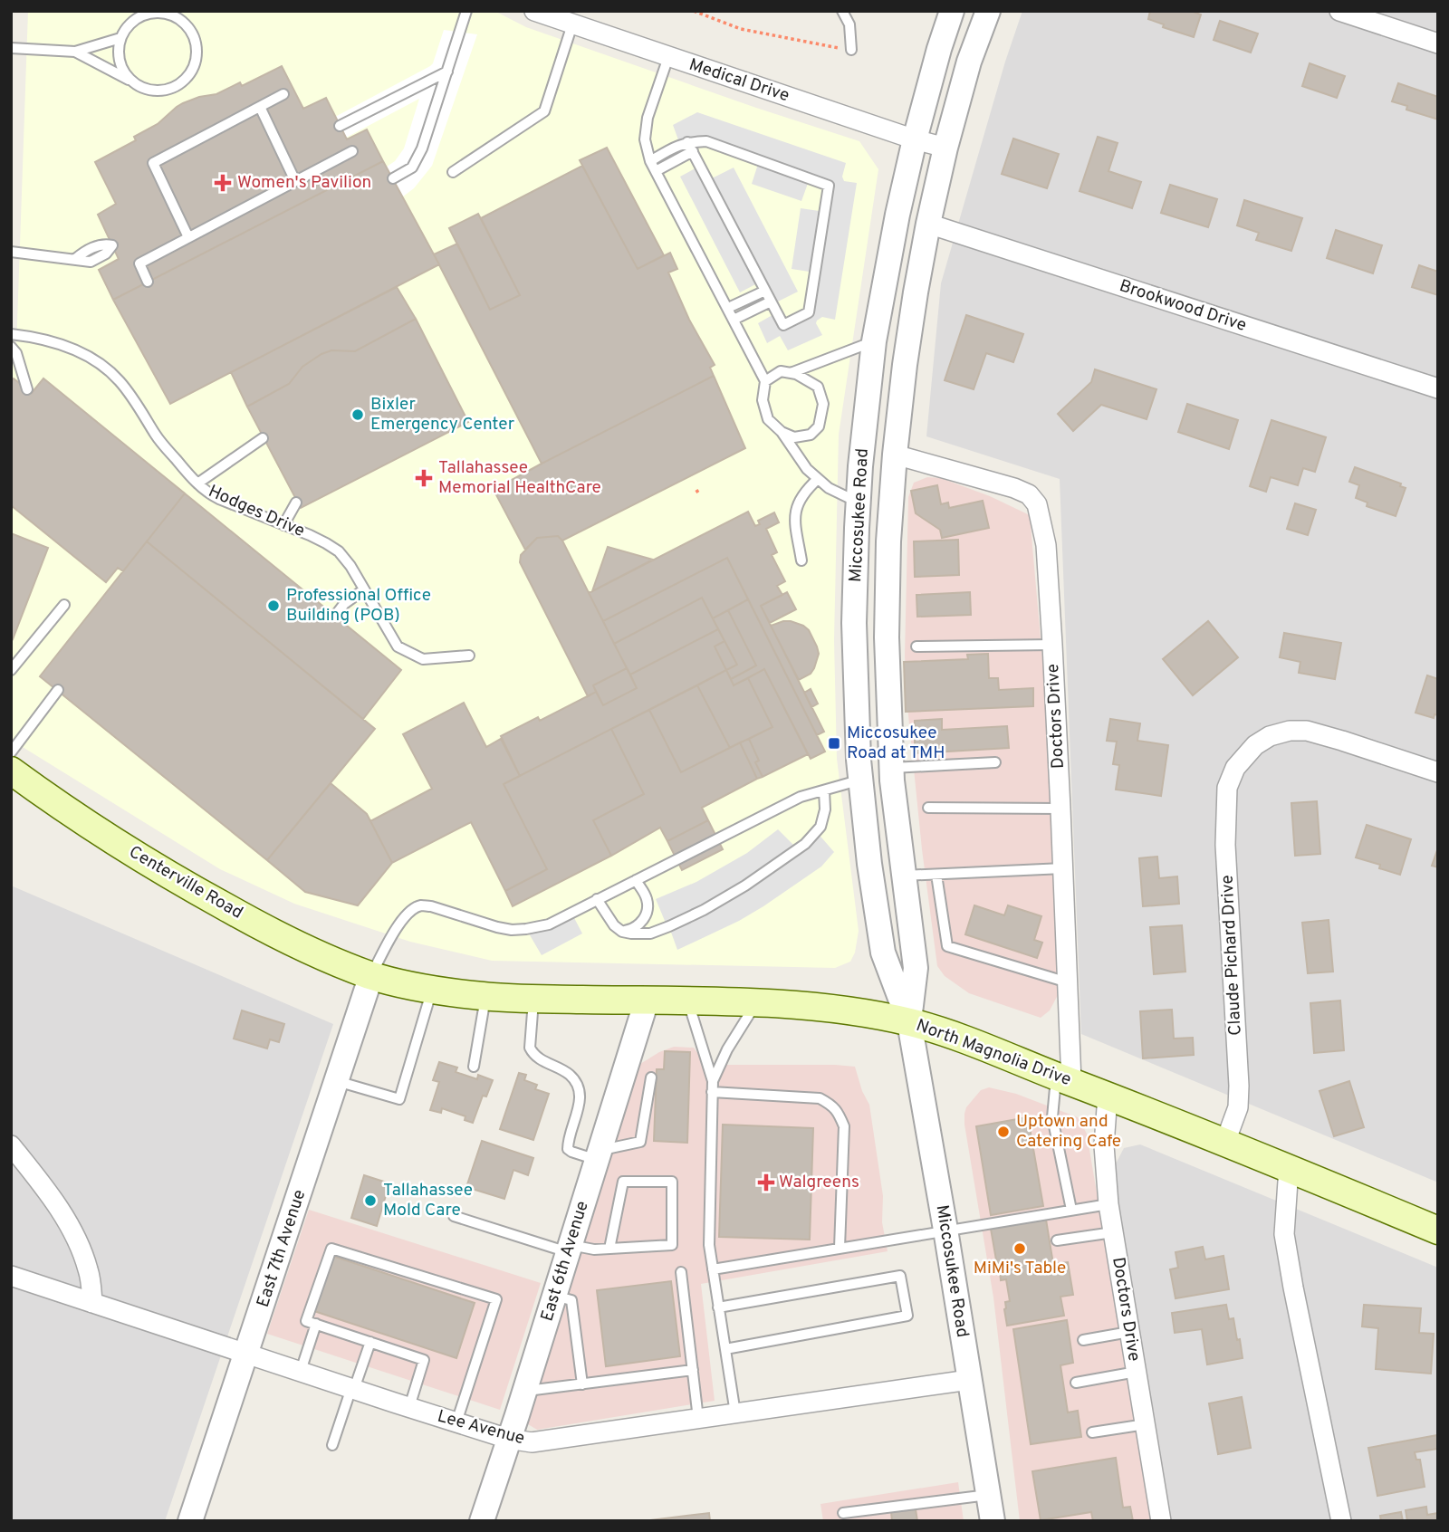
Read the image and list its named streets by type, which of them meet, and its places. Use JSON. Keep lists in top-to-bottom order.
{
  "streets": {
    "main road": ["Centerville Road", "North Magnolia Drive"],
    "street": [
      "Medical Drive",
      "Brookwood Drive",
      "Miccosukee Road",
      "Doctors Drive",
      "Claude Pichard Drive",
      "East 7th Avenue",
      "East 6th Avenue",
      "Lee Avenue"
    ],
    "lane": ["Hodges Drive"]
  },
  "crossings": [
    ["Medical Drive", "Miccosukee Road"],
    ["Brookwood Drive", "Miccosukee Road"],
    ["Miccosukee Road", "Doctors Drive"],
    ["Miccosukee Road", "North Magnolia Drive"],
    ["Miccosukee Road", "Lee Avenue"],
    ["Doctors Drive", "North Magnolia Drive"],
    ["Centerville Road", "North Magnolia Drive"],
    ["Centerville Road", "East 7th Avenue"],
    ["Claude Pichard Drive", "North Magnolia Drive"],
    ["North Magnolia Drive", "East 7th Avenue"],
    ["North Magnolia Drive", "East 6th Avenue"],
    ["East 7th Avenue", "Lee Avenue"],
    ["East 6th Avenue", "Lee Avenue"]
  ],
  "places": {
    "health": ["Women's Pavilion", "Tallahassee Memorial HealthCare", "Walgreens"],
    "other": [
      "Bixler Emergency Center",
      "Professional Office Building (POB)",
      "Uptown and Catering Cafe",
      "Tallahassee Mold Care",
      "MiMi's Table"
    ],
    "transit": ["Miccosukee Road at TMH"]
  }
}
